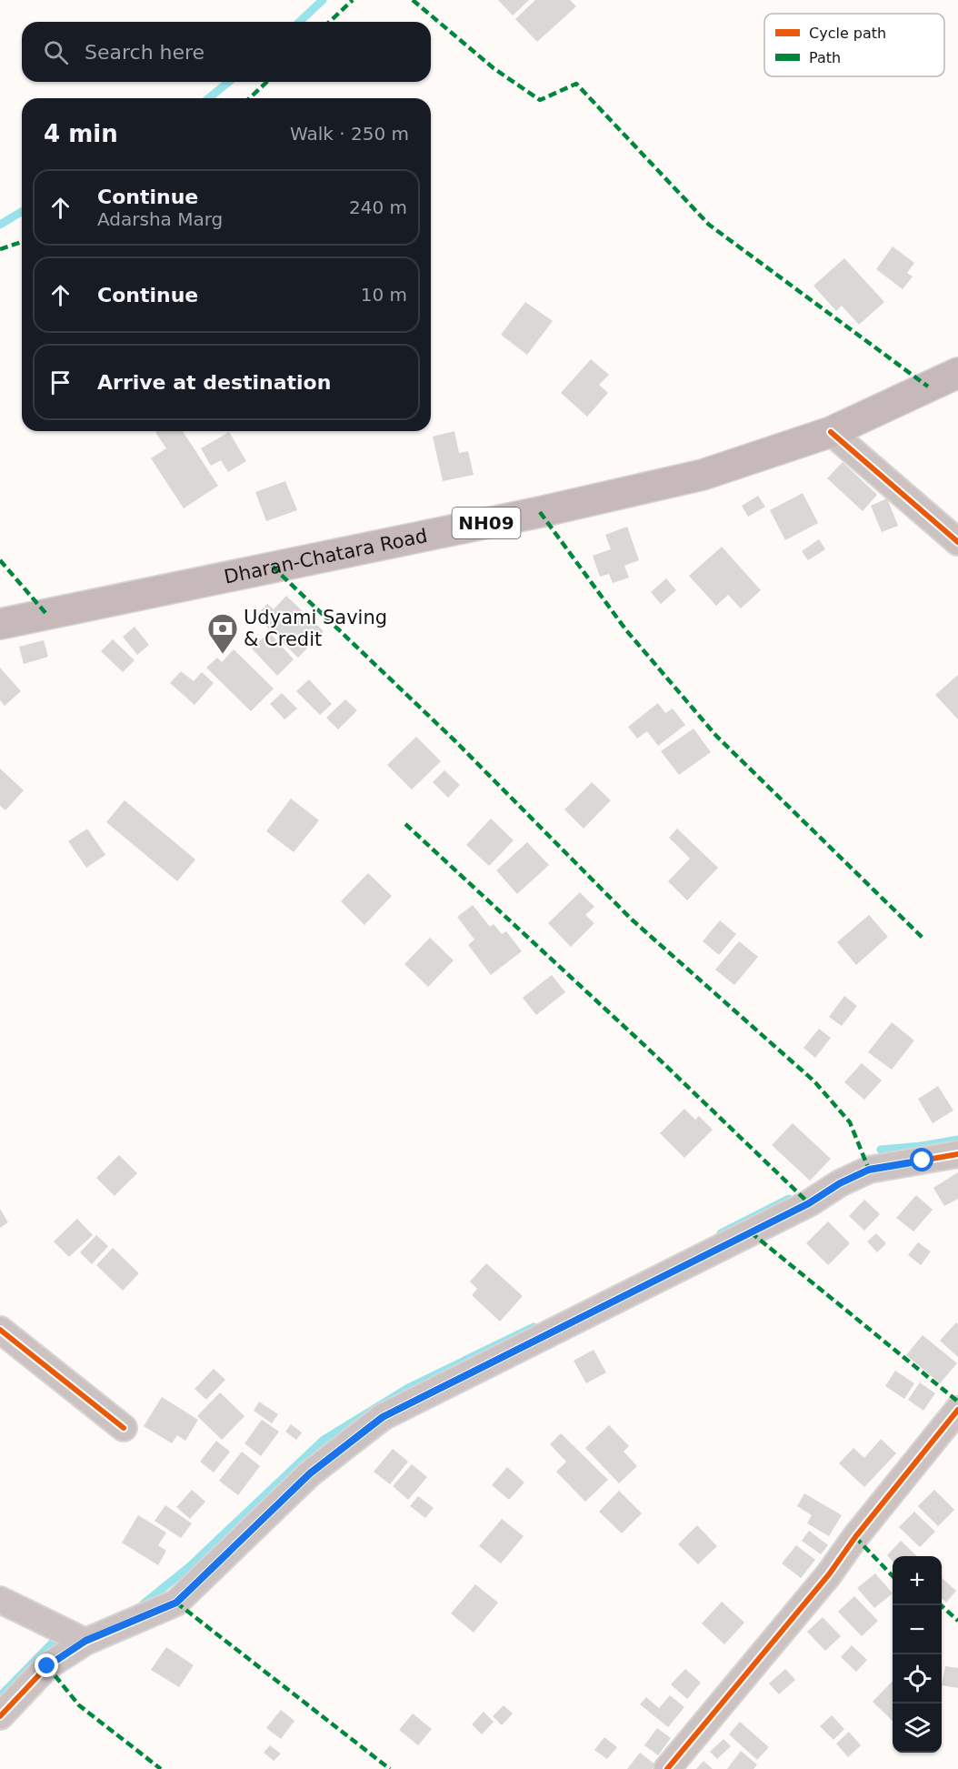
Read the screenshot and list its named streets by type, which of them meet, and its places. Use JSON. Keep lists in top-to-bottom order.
{
  "streets": {
    "main road": ["NH09", "Dharan-Chatara Road"]
  },
  "places": {
    "bank": ["Udyami Saving & Credit"]
  },
  "legend": ["Cycle path", "Path"],
  "page": {
    "search": "Search here",
    "heading": ["4 min", "Walk · 250 m"],
    "list": [
      ["Continue", "Adarsha Marg", "240 m"],
      ["Continue", "10 m"],
      "Arrive at destination"
    ],
    "map_buttons": ["+", "−"]
  }
}
